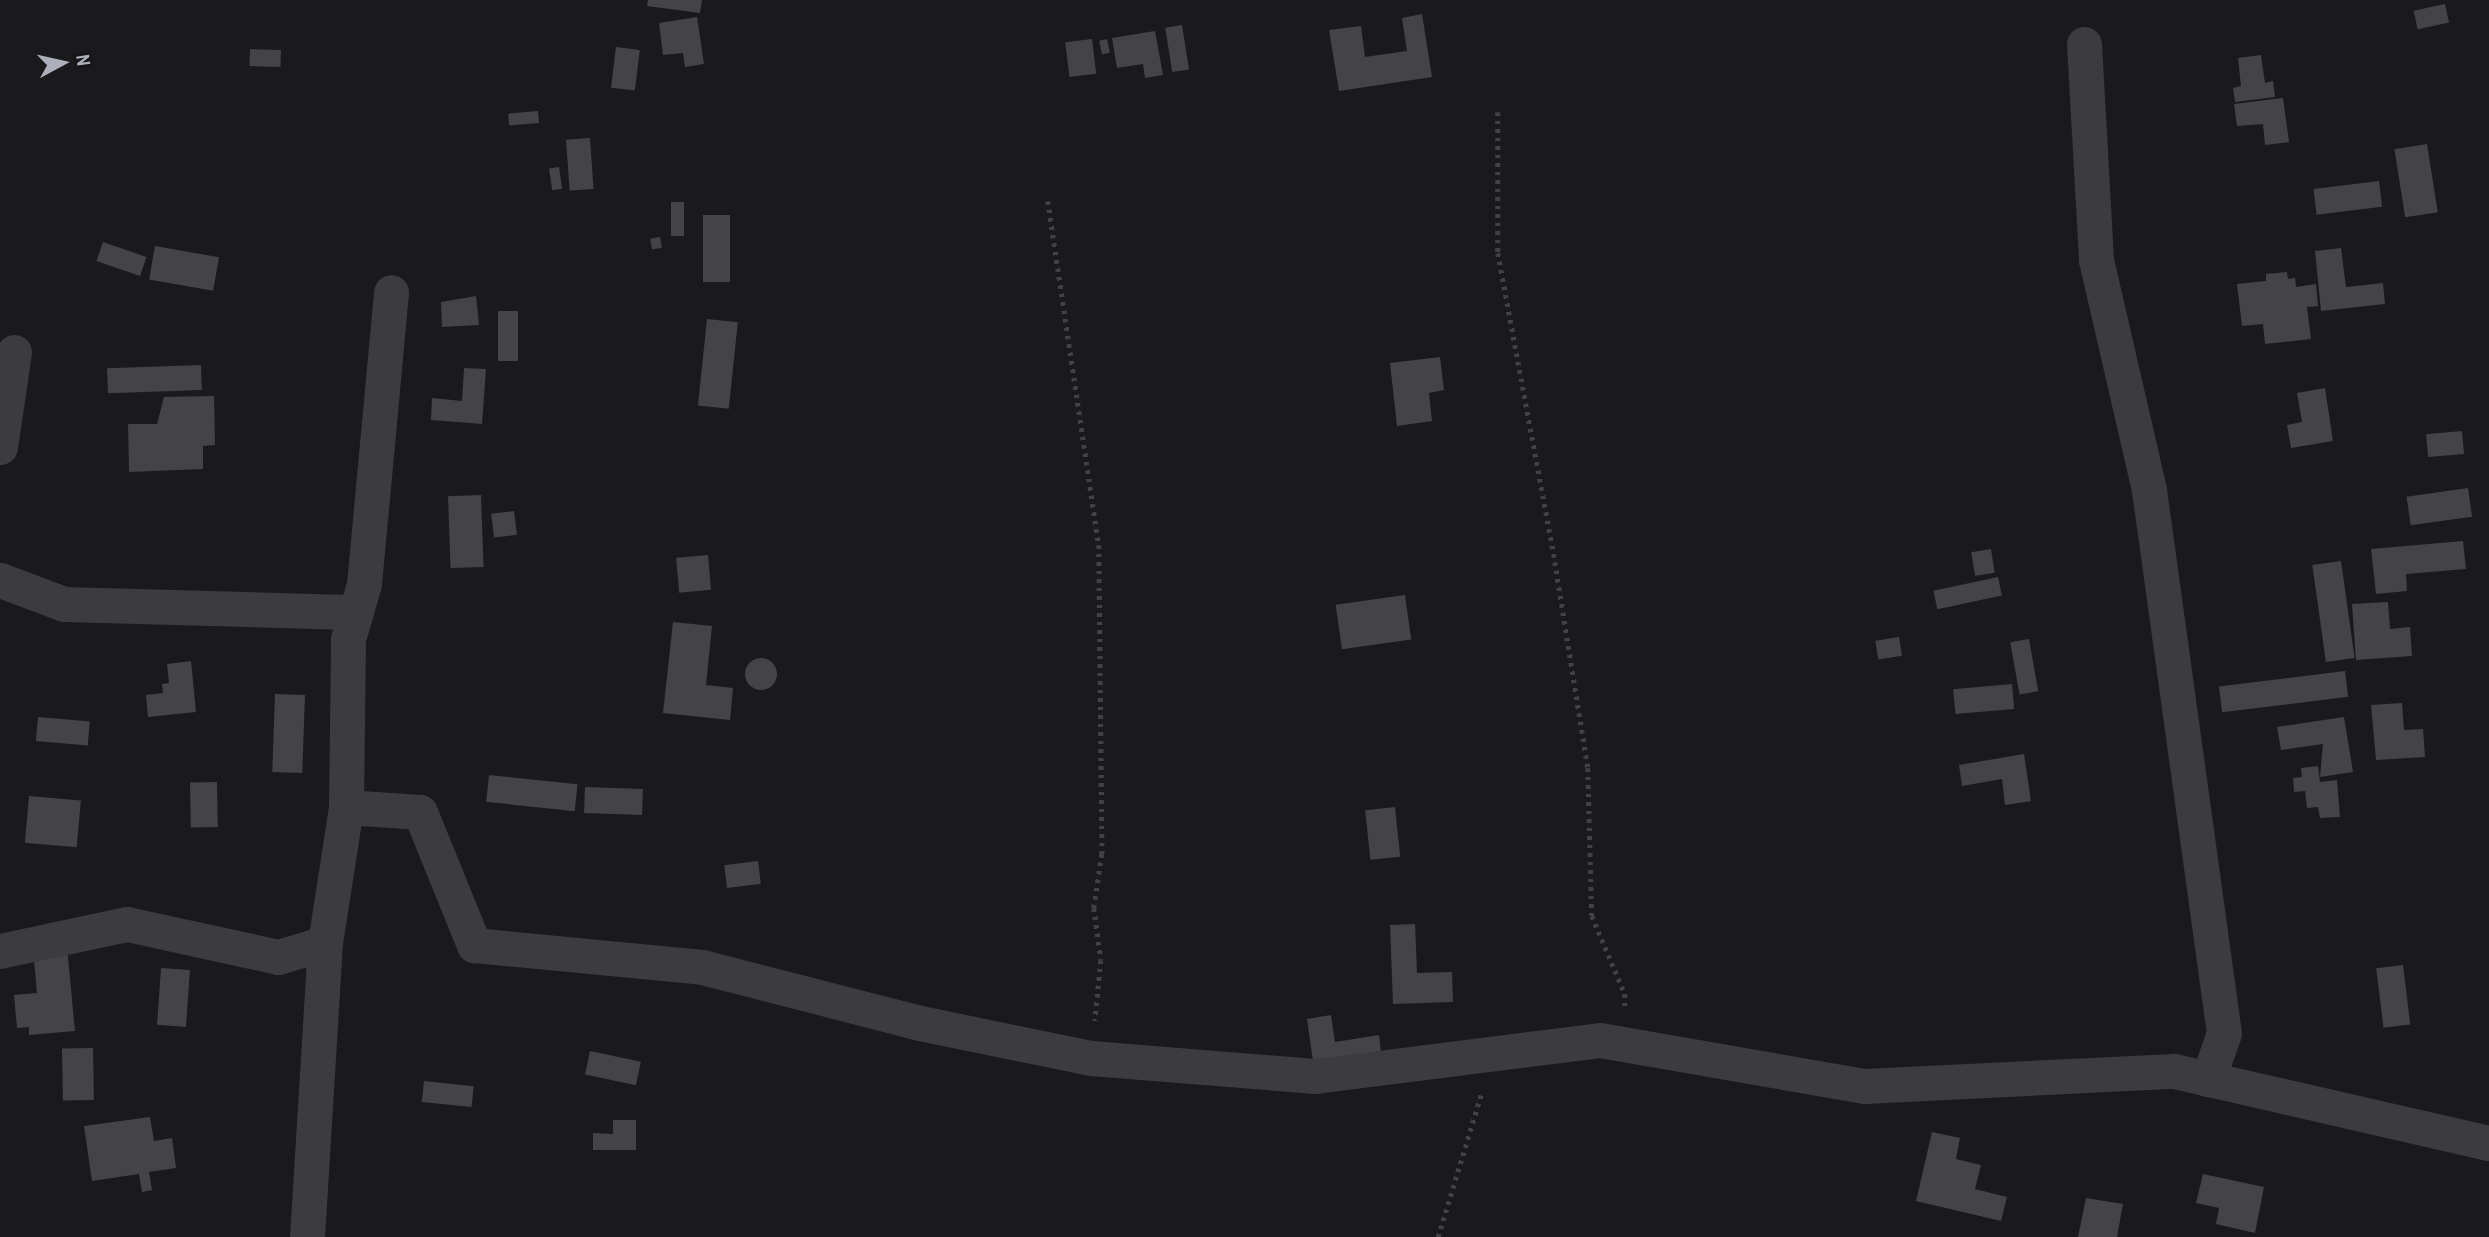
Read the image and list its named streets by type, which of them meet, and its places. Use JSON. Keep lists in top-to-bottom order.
{
  "north": "right"
}
